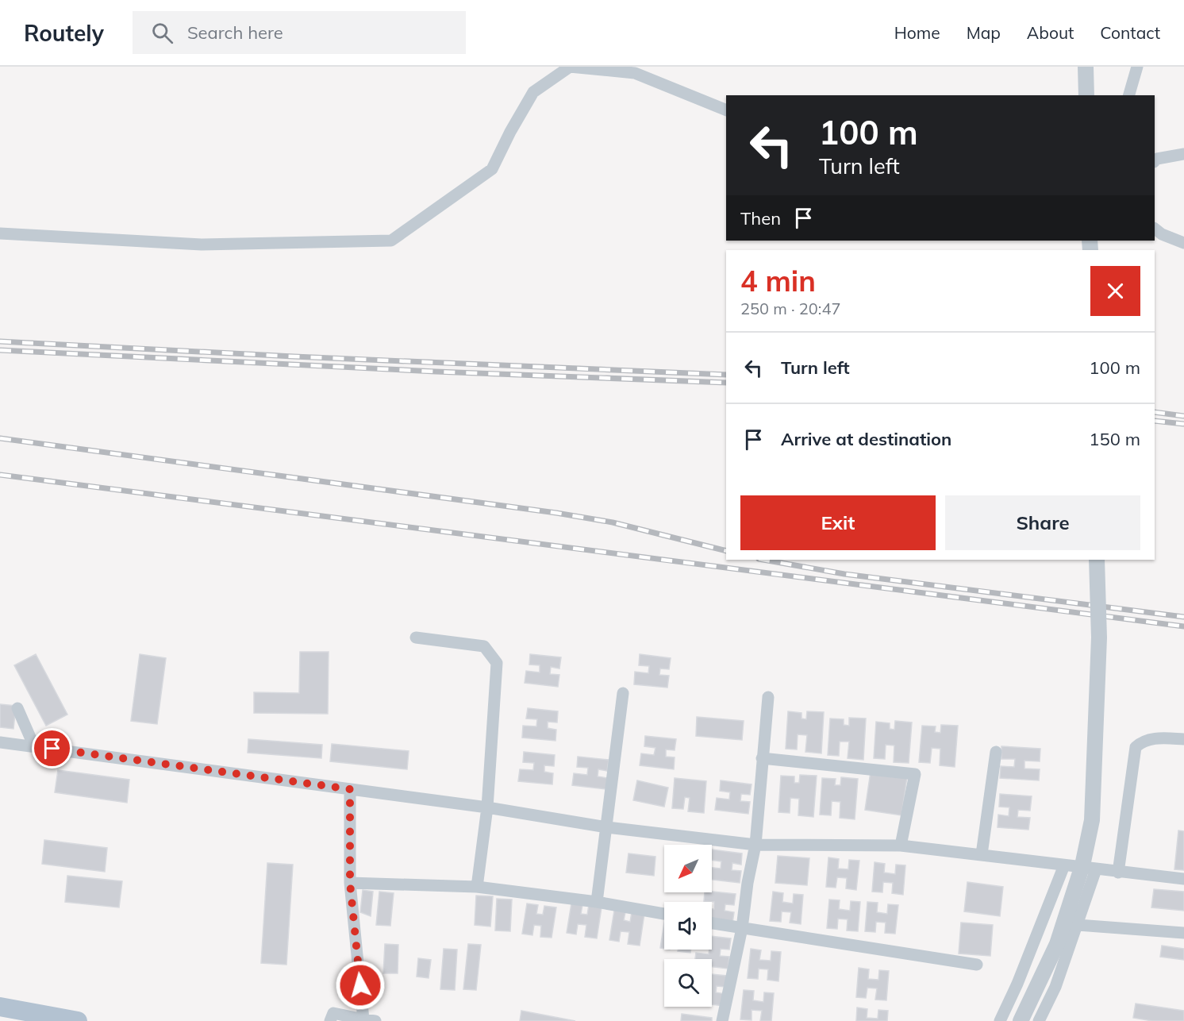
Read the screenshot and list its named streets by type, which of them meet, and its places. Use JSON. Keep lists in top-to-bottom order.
{
  "north": "bottom left",
  "page": {
    "header": "Routely",
    "search": "Search here",
    "nav": [
      "Home",
      "Map",
      "About",
      "Contact"
    ],
    "turn": ["100 m", "Turn left"],
    "then": "Then",
    "heading": ["4 min", "250 m · 20:47"],
    "list": [
      {
        "name": "Turn left",
        "value": "100 m"
      },
      {
        "name": "Arrive at destination",
        "value": "150 m"
      }
    ],
    "buttons": ["Exit", "Share"]
  }
}
